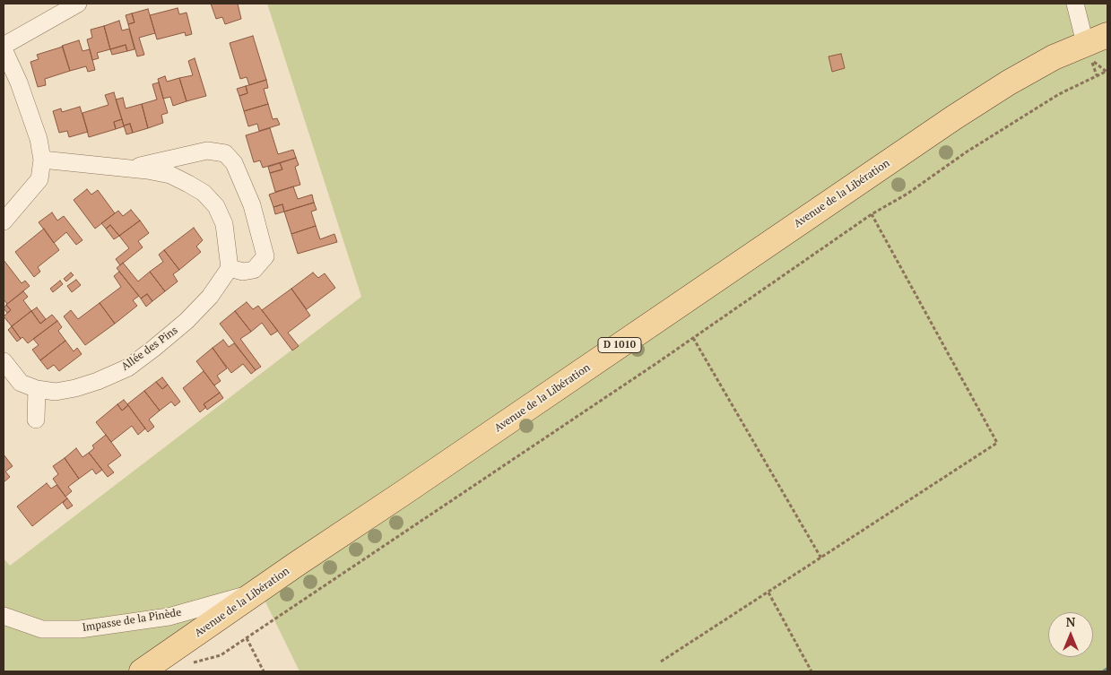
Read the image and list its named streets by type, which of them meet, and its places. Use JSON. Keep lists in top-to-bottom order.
{
  "streets": {
    "main road": ["Avenue de la Libération", "D 1010"],
    "street": ["Allée des Pins", "Impasse de la Pinède"]
  },
  "crossings": [
    ["Avenue de la Libération", "Impasse de la Pinède"]
  ],
  "north": "top"
}
